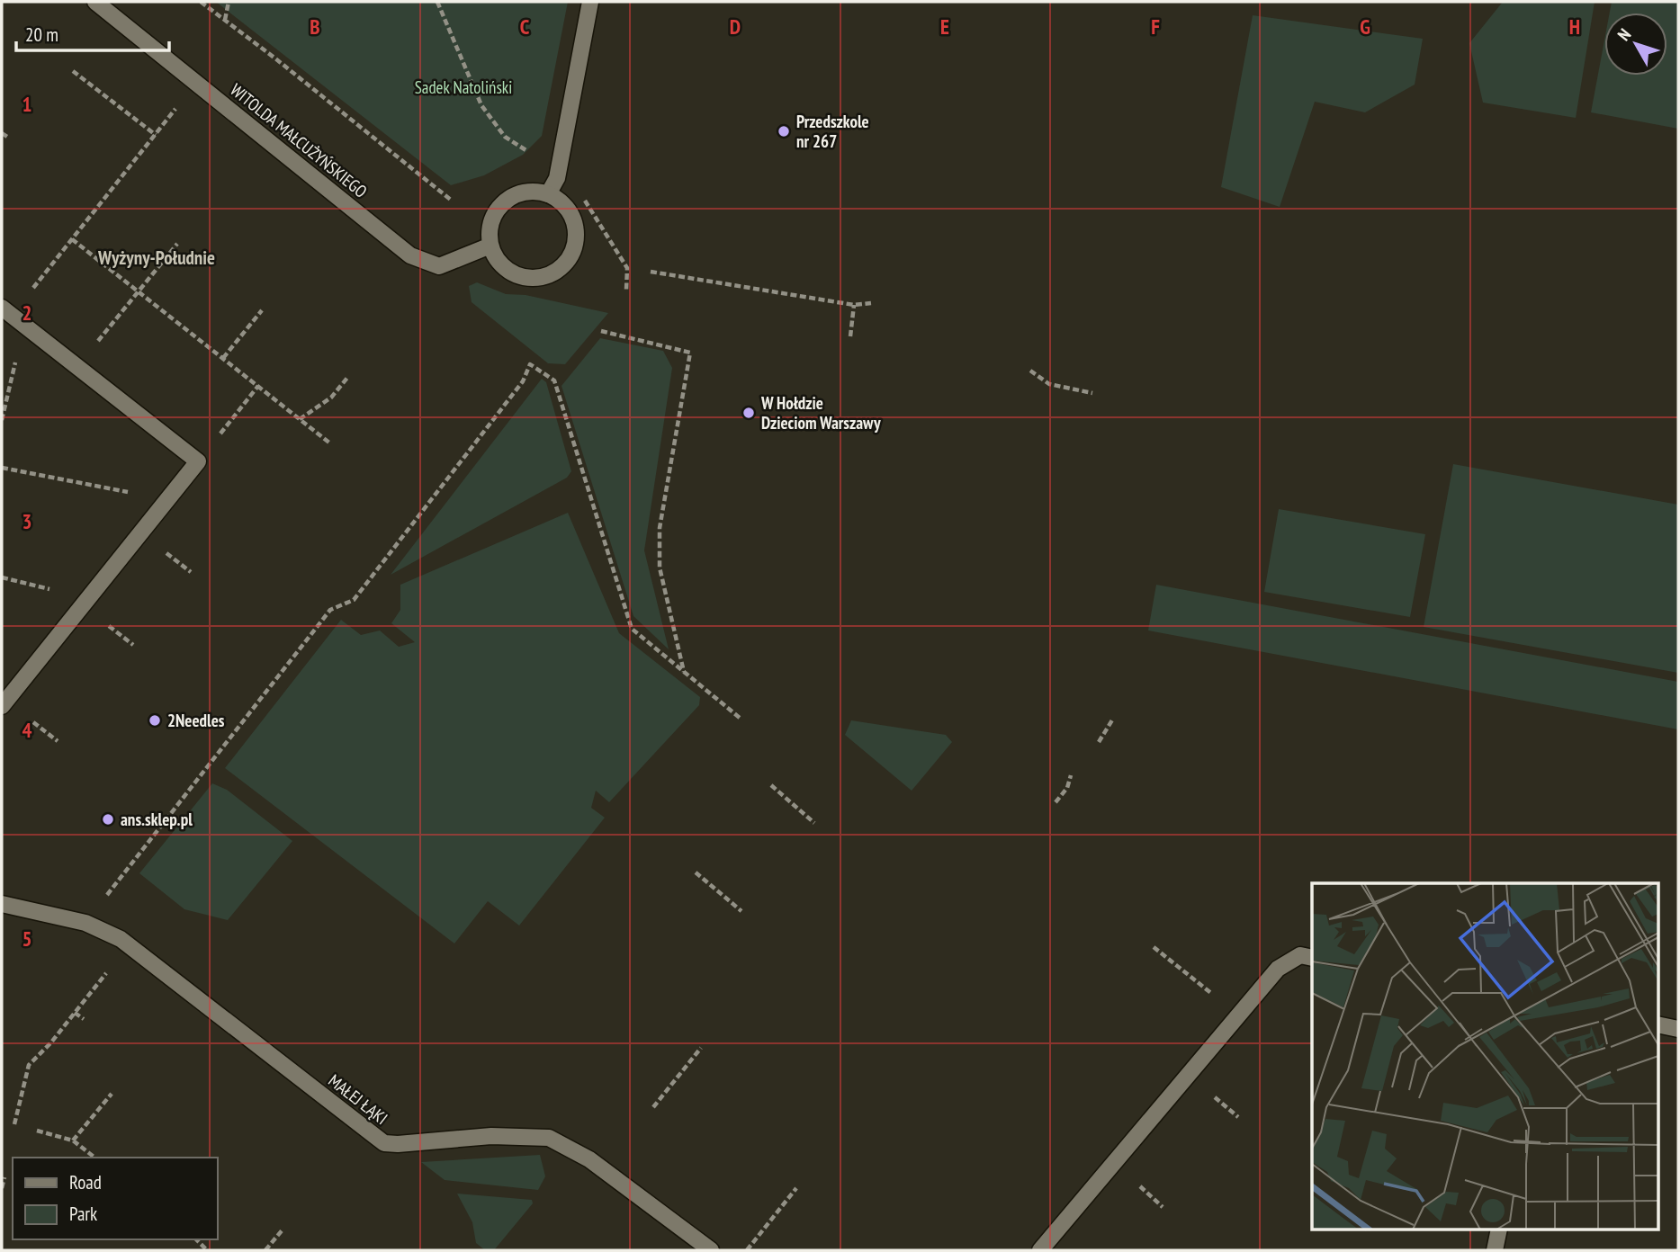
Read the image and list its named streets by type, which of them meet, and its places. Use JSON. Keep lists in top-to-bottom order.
{
  "streets": {
    "street": ["WITOLDA MAŁCUŻYŃSKIEGO", "MAŁEJ ŁĄKI"]
  },
  "districts": ["Wyżyny-Południe"],
  "parks": ["Sadek Natoliński"],
  "places": [
    "Przedszkole nr 267",
    "W Hołdzie Dzieciom Warszawy",
    "2Needles",
    "ans.sklep.pl"
  ],
  "legend": ["Road", "Park"],
  "scale_bar": "20 m",
  "north": "top left",
  "grid": {
    "columns": [
      "B",
      "C",
      "D",
      "E",
      "F",
      "G",
      "H"
    ],
    "rows": [
      "1",
      "2",
      "3",
      "4",
      "5"
    ]
  }
}
